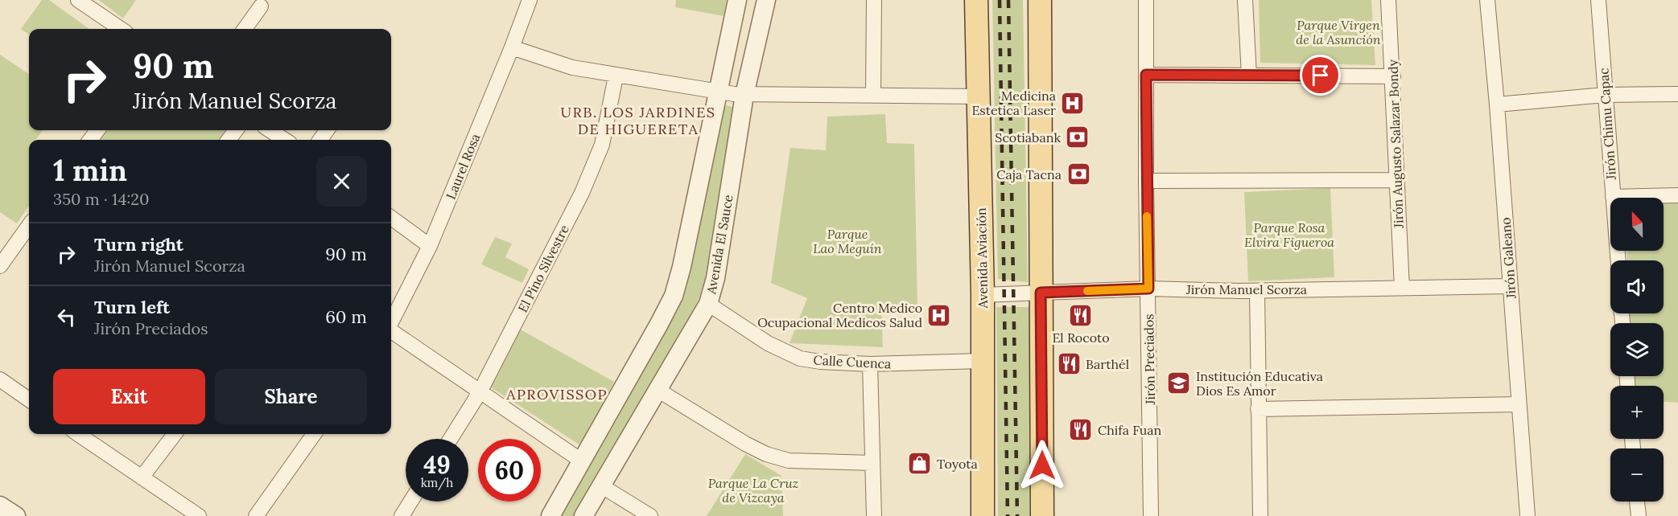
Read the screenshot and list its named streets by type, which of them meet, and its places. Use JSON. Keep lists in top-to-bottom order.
{
  "streets": {
    "main road": ["Avenida Aviación"],
    "street": [
      "Jirón Chimu Capac",
      "Jirón Augusto Salazar Bondy",
      "Laurel Rosa",
      "Avenida El Sauce",
      "Jirón Galeano",
      "El Pino Silvestre",
      "Jirón Manuel Scorza",
      "Jirón Preciados",
      "Calle Cuenca"
    ]
  },
  "crossings": [
    ["Jirón Augusto Salazar Bondy", "Jirón Manuel Scorza"],
    ["Avenida El Sauce", "Calle Cuenca"],
    ["Avenida Aviación", "Jirón Manuel Scorza"],
    ["Avenida Aviación", "Calle Cuenca"],
    ["Jirón Galeano", "Jirón Manuel Scorza"],
    ["Jirón Manuel Scorza", "Jirón Preciados"]
  ],
  "districts": ["URB. LOS JARDINES DE HIGUERETA", "APROVISSOP"],
  "parks": [
    "Parque Virgen de la Asunción",
    "Parque Rosa Elvira Figueroa",
    "Parque Lao Meguín",
    "Parque La Cruz de Vizcaya"
  ],
  "places": {
    "hospital": ["Medicina Estetica Laser", "Centro Medico Ocupacional Medicos Salud"],
    "bank": ["Scotiabank", "Caja Tacna"],
    "restaurant": ["El Rocoto", "Barthél", "Chifa Fuan"],
    "school or university": ["Institución Educativa Dios Es Amor"],
    "shop": ["Toyota"]
  },
  "north": "top",
  "page": {
    "turn": ["90 m", "Jirón Manuel Scorza"],
    "heading": ["1 min", "350 m · 14:20"],
    "map_buttons": ["+", "−"],
    "list": [
      {
        "name": "Turn right",
        "note": "Jirón Manuel Scorza",
        "value": "90 m"
      },
      {
        "name": "Turn left",
        "note": "Jirón Preciados",
        "value": "60 m"
      }
    ],
    "buttons": ["Exit", "Share"],
    "speed": "49 km/h",
    "limit": "60"
  }
}
